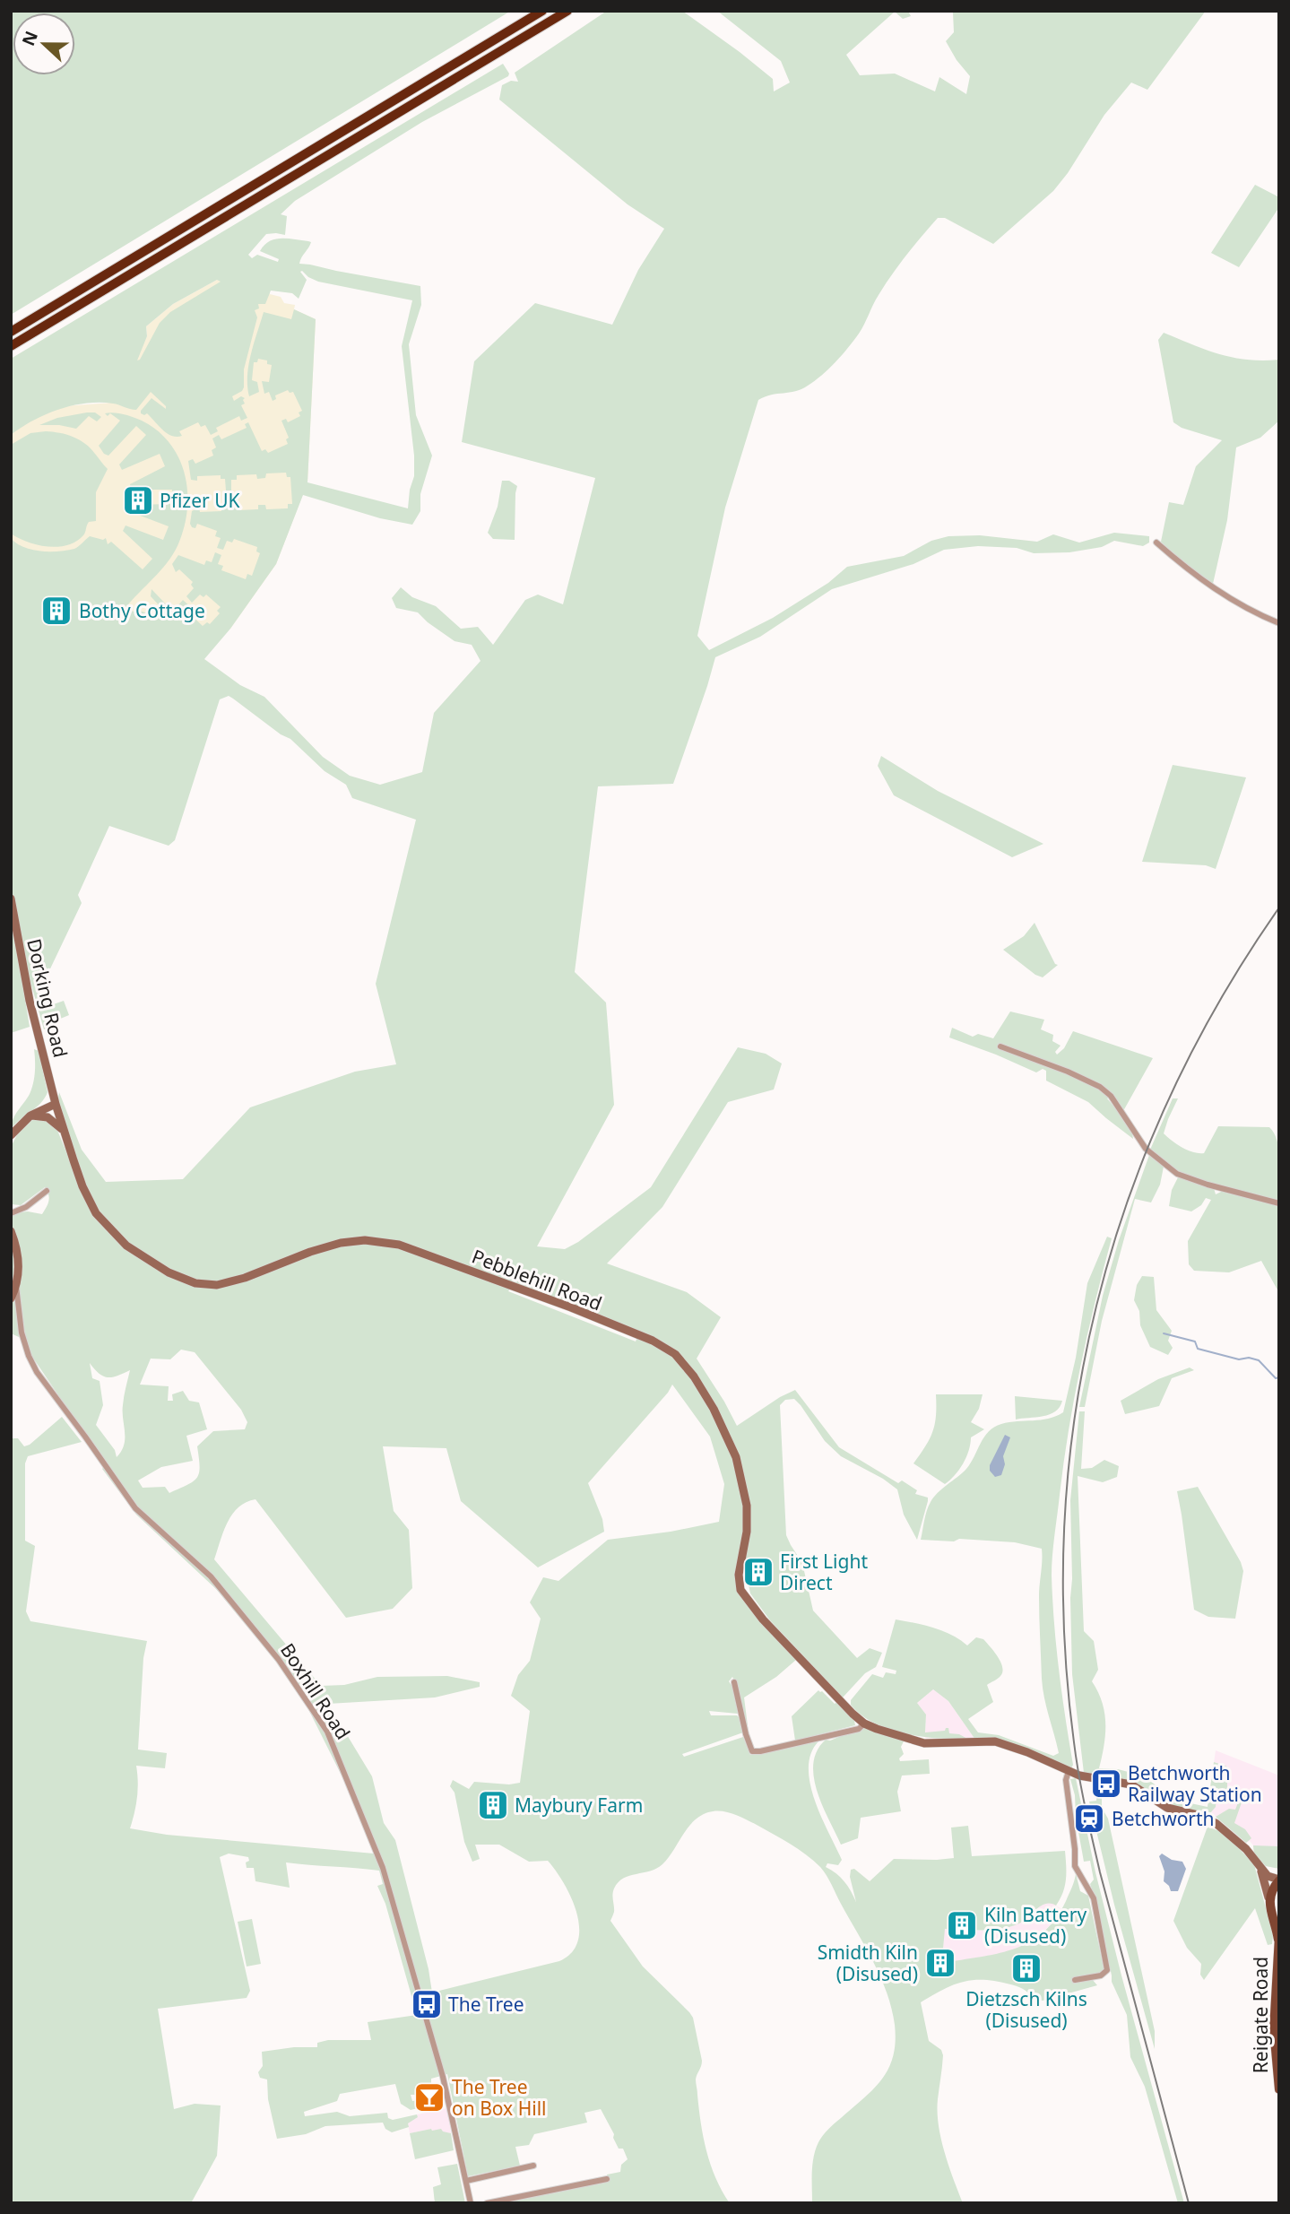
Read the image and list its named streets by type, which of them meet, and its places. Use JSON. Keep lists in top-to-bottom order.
{
  "streets": {
    "main road": ["Dorking Road", "Pebblehill Road", "Reigate Road"],
    "street": ["Boxhill Road"]
  },
  "crossings": [
    ["Dorking Road", "Pebblehill Road"]
  ],
  "places": {
    "building": [
      "Pfizer UK",
      "Bothy Cottage",
      "First Light Direct",
      "Maybury Farm",
      "Kiln Battery (Disused)",
      "Smidth Kiln (Disused)",
      "Dietzsch Kilns (Disused)"
    ],
    "bus stop": ["Betchworth Railway Station", "The Tree"],
    "station": ["Betchworth"],
    "bar": ["The Tree on Box Hill"]
  },
  "north": "left"
}
